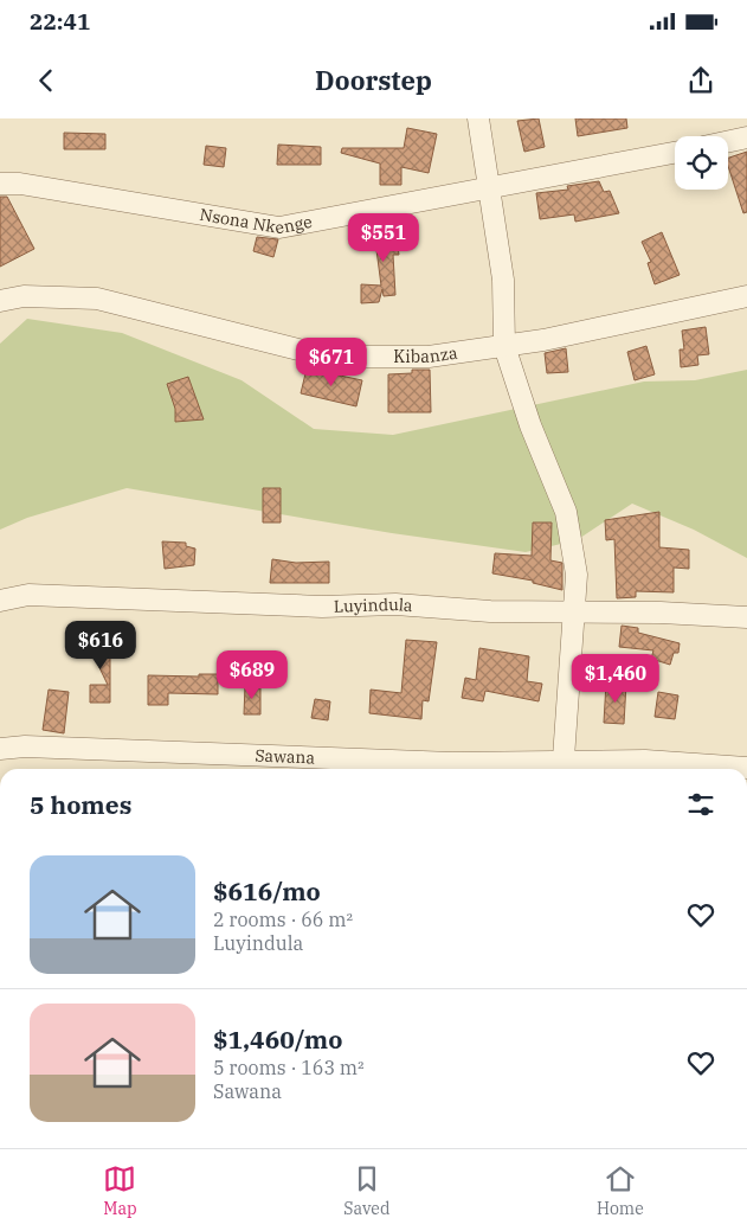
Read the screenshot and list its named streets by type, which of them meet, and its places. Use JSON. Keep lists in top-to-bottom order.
{
  "streets": {
    "street": [
      "Nsona Nkenge",
      "Kibanza",
      "Luyindula",
      "Sawana"
    ]
  },
  "page": {
    "status": "22:41",
    "header": "Doorstep",
    "price": [
      "$551",
      "$671",
      "$616",
      "$689",
      "$1,460"
    ],
    "heading": "5 homes",
    "list": [
      {
        "name": "$616/mo",
        "note": "2 rooms · 66 m² · Luyindula"
      },
      {
        "name": "$1,460/mo",
        "note": "5 rooms · 163 m² · Sawana"
      }
    ],
    "tabs": ["Map", "Saved", "Home"]
  }
}
